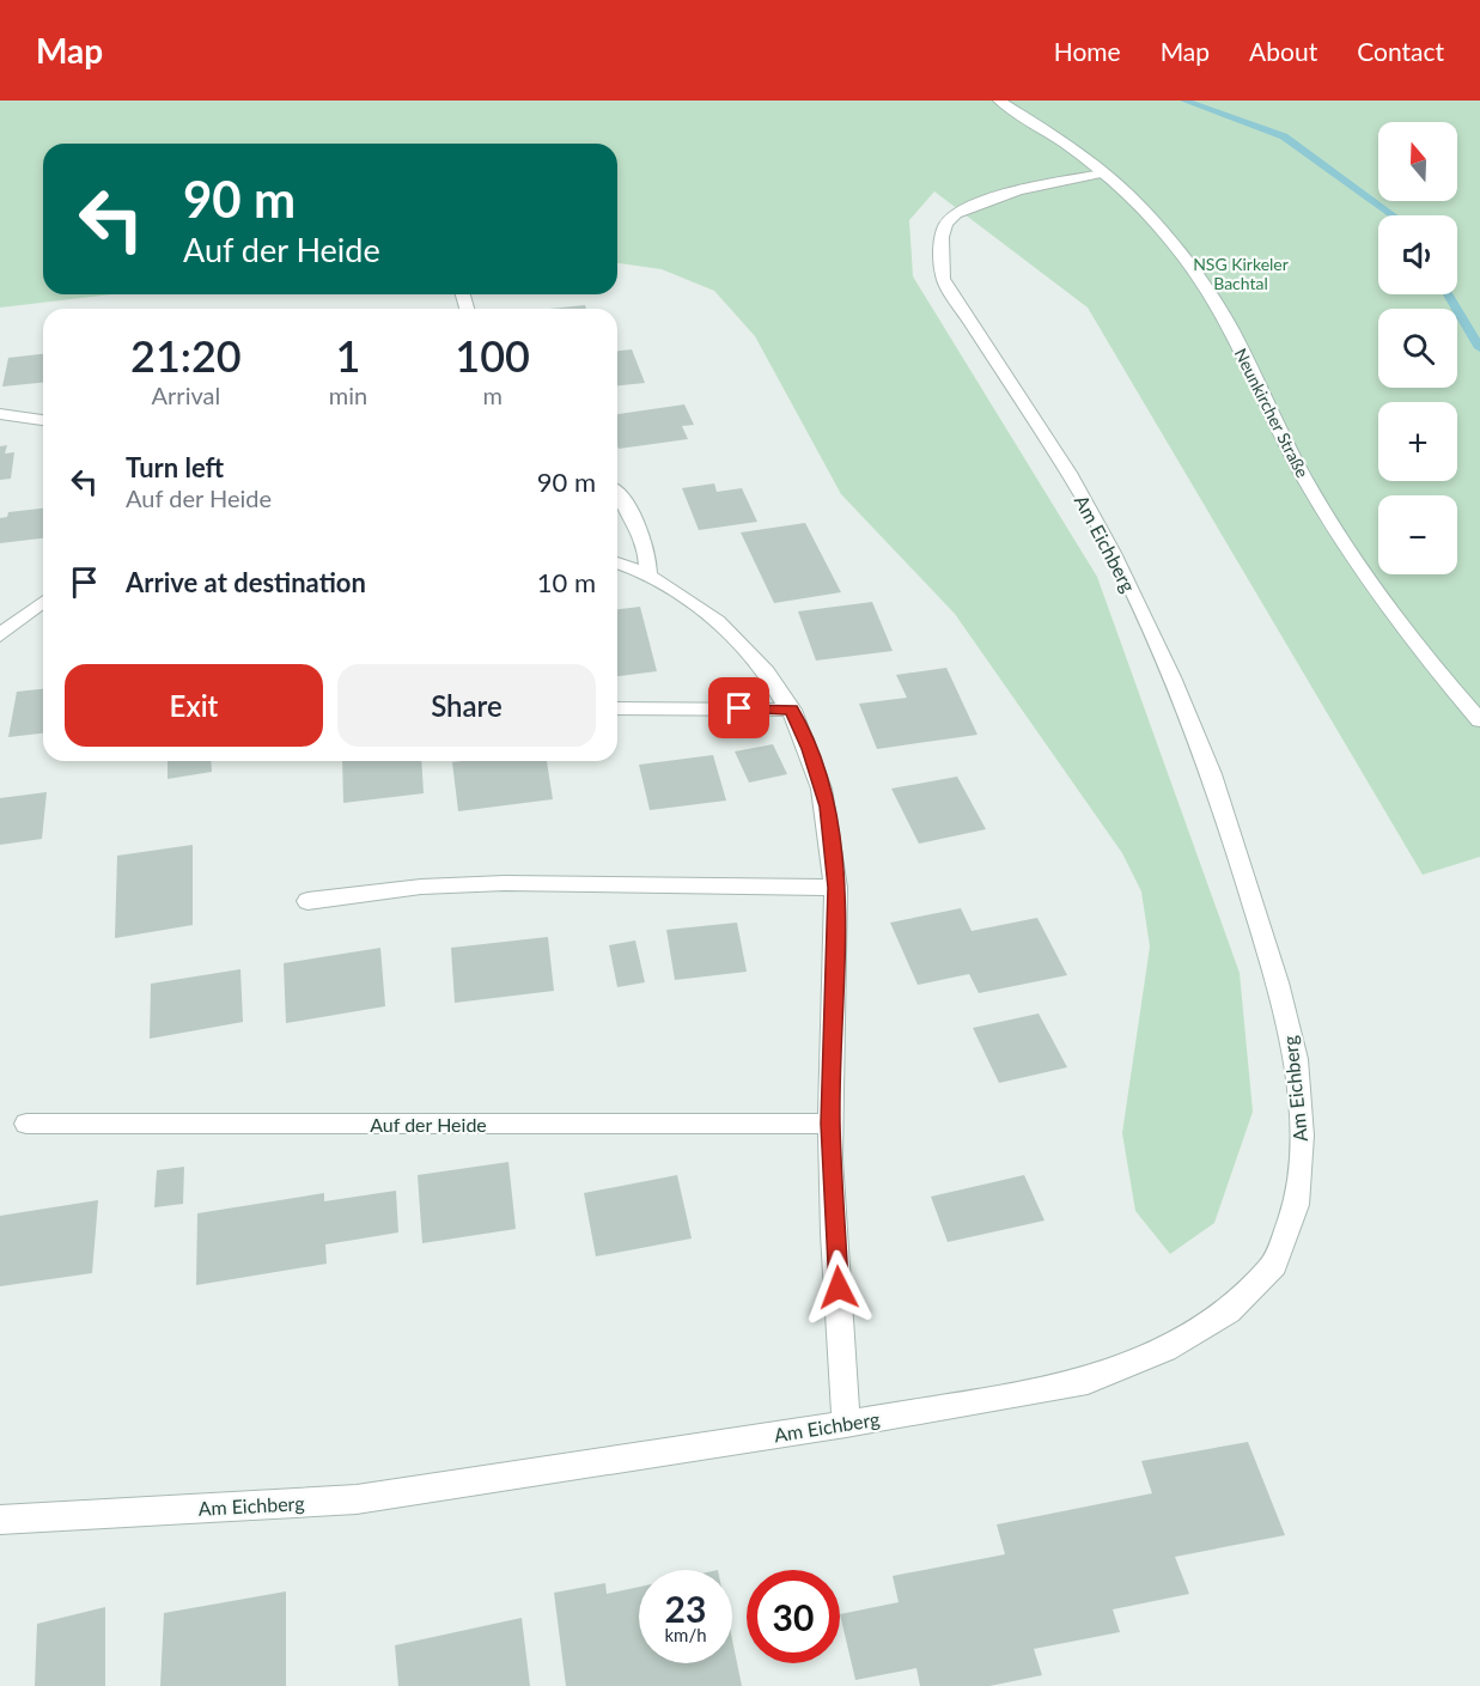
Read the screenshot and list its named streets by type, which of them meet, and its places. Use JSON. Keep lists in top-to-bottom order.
{
  "streets": {
    "street": ["Neunkircher Straße", "Am Eichberg", "Auf der Heide"]
  },
  "crossings": [
    ["Neunkircher Straße", "Am Eichberg"]
  ],
  "parks": ["NSG Kirkeler Bachtal"],
  "north": "top",
  "page": {
    "header": "Map",
    "nav": [
      "Home",
      "Map",
      "About",
      "Contact"
    ],
    "map_buttons": ["+", "−"],
    "turn": ["90 m", "Auf der Heide"],
    "eta": [
      "21:20",
      "Arrival",
      "1",
      "min",
      "100",
      "m"
    ],
    "list": [
      {
        "name": "Turn left",
        "note": "Auf der Heide",
        "value": "90 m"
      },
      {
        "name": "Arrive at destination",
        "value": "10 m"
      }
    ],
    "buttons": ["Exit", "Share"],
    "speed": "23 km/h",
    "limit": "30"
  }
}
